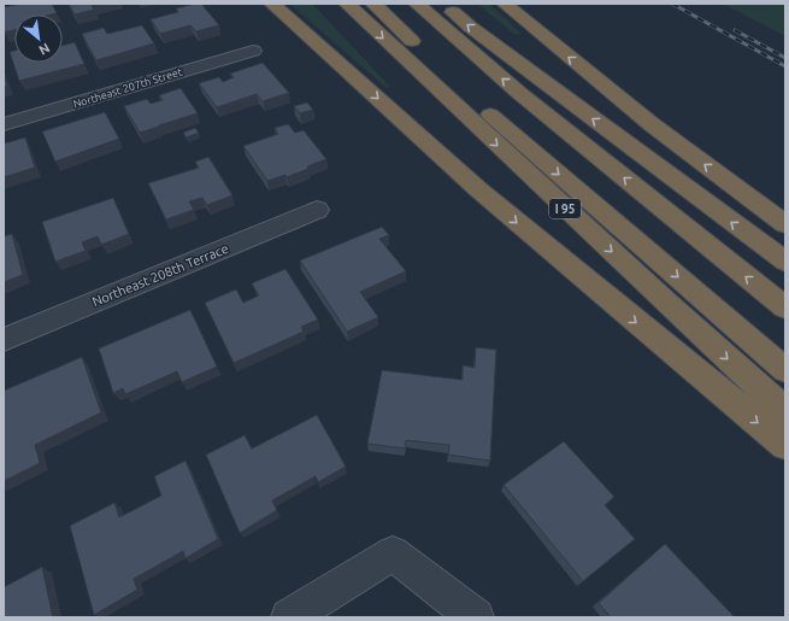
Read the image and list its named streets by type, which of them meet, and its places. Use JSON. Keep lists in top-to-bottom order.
{
  "streets": {
    "highway": ["I 95"],
    "street": ["Northeast 207th Street", "Northeast 208th Terrace"]
  },
  "north": "bottom right"
}
